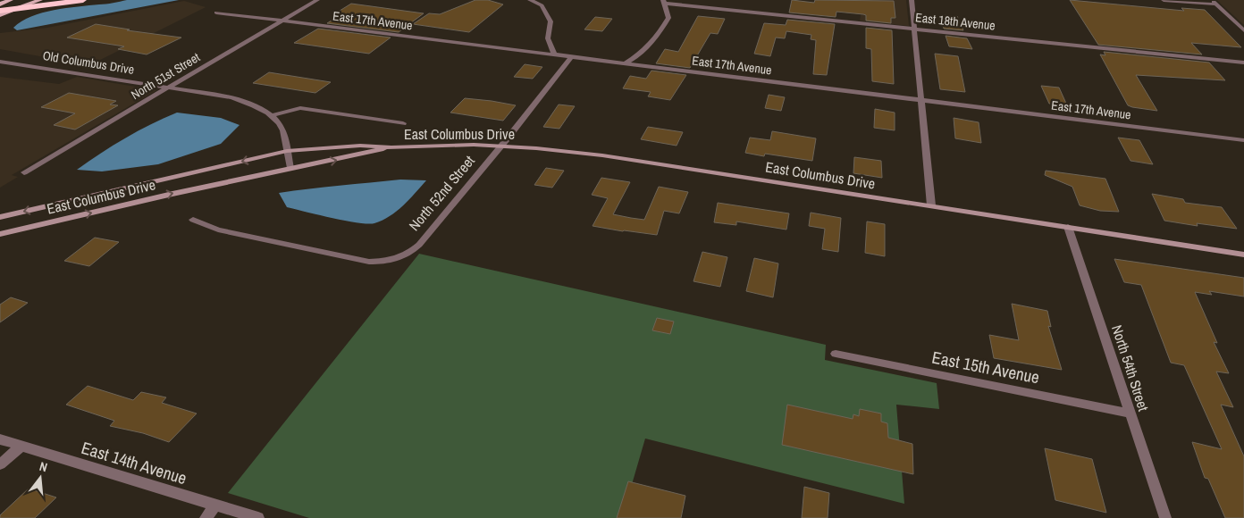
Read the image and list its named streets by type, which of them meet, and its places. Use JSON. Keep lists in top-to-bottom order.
{
  "streets": {
    "main road": ["East Columbus Drive"],
    "street": [
      "East 17th Avenue",
      "East 18th Avenue",
      "Old Columbus Drive",
      "North 51st Street",
      "North 52nd Street",
      "East 15th Avenue",
      "North 54th Street",
      "East 14th Avenue"
    ]
  },
  "crossings": [
    ["East 17th Avenue", "North 51st Street"],
    ["East 17th Avenue", "North 52nd Street"],
    ["Old Columbus Drive", "North 51st Street"],
    ["East Columbus Drive", "North 52nd Street"],
    ["East Columbus Drive", "North 54th Street"],
    ["East 15th Avenue", "North 54th Street"]
  ],
  "north": "top"
}
